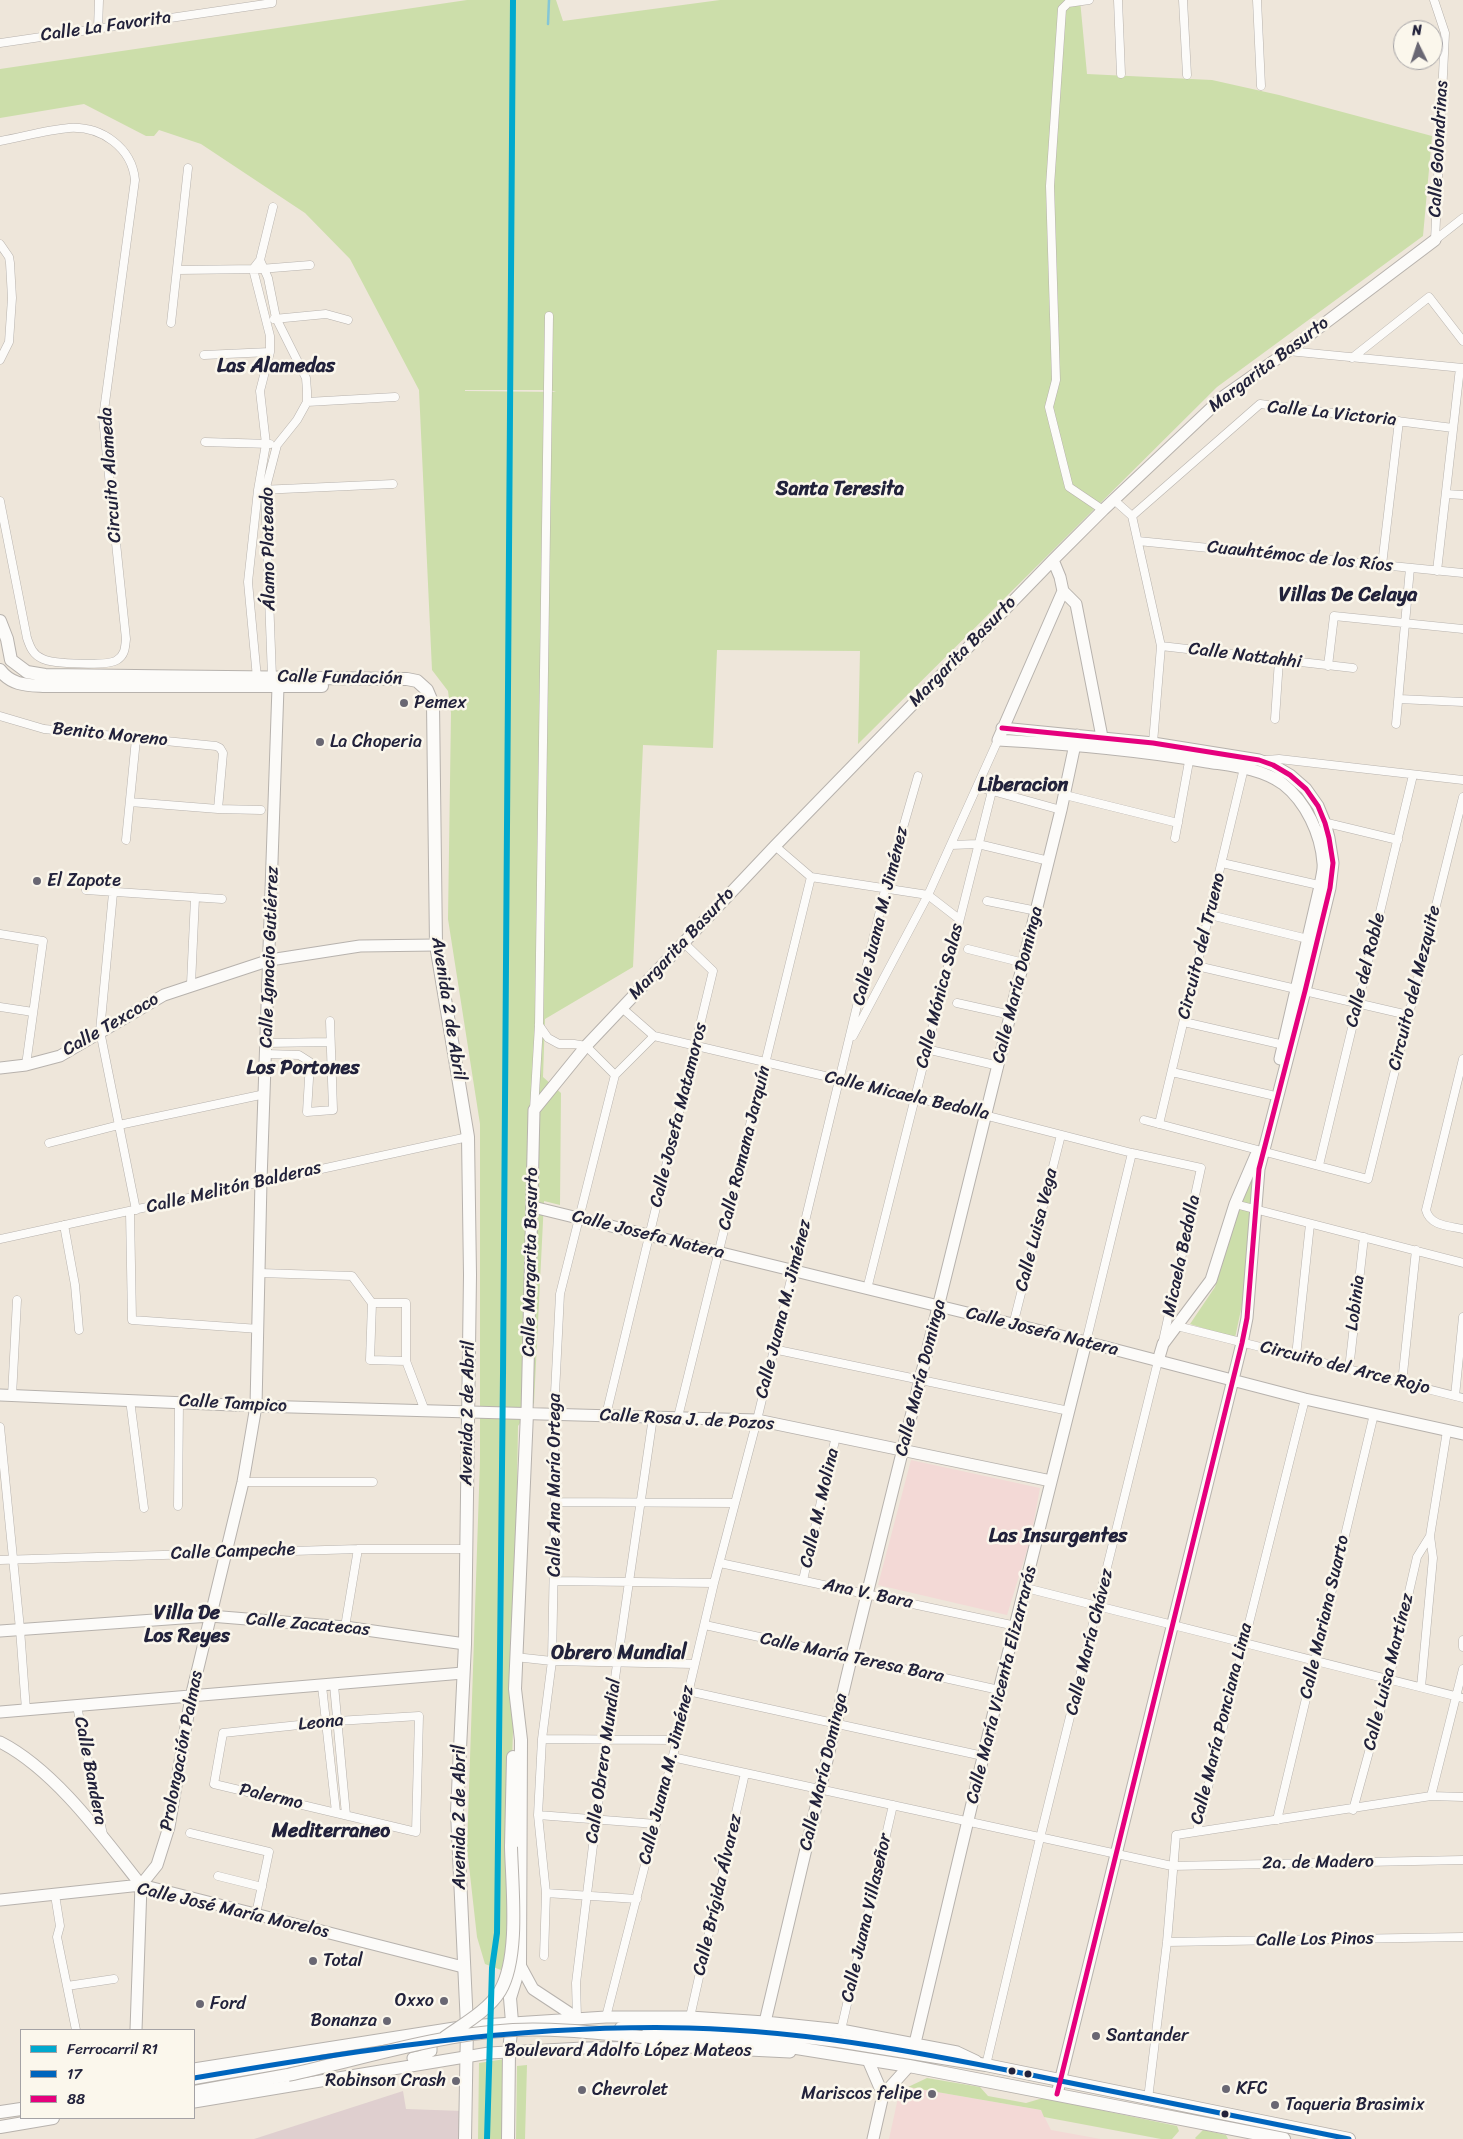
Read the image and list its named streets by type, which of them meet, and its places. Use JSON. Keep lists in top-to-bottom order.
{
  "streets": {
    "main road": ["Calle Fundación", "Avenida 2 de Abril", "Boulevard Adolfo López Mateos"],
    "street": [
      "Calle La Favorita",
      "Calle Golondrinas",
      "Margarita Basurto",
      "Calle La Victoria",
      "Circuito Alameda",
      "Álamo Plateado",
      "Cuauhtémoc de los Ríos",
      "Calle Nattahhi",
      "Benito Moreno",
      "Calle Juana M. Jiménez",
      "Circuito del Trueno",
      "Calle Ignacio Gutiérrez",
      "Calle del Roble",
      "Calle María Dominga",
      "Circuito del Mezquite",
      "Calle Mónica Salas",
      "Calle Texcoco",
      "Calle Micaela Bedolla",
      "Calle Josefa Matamoros",
      "Calle Romana Jarquín",
      "Calle Melitón Balderas",
      "Calle Luisa Vega",
      "Calle Josefa Natera",
      "Micaela Bedolla",
      "Calle Margarita Basurto",
      "Lobinia",
      "Circuito del Arce Rojo",
      "Calle Tampico",
      "Calle Rosa J. de Pozos",
      "Calle Ana María Ortega",
      "Calle M. Molina",
      "Calle Campeche",
      "Ana V. Bara",
      "Calle Mariana Suarto",
      "Calle Zacatecas",
      "Calle María Chávez",
      "Calle María Teresa Bara",
      "Calle Luisa Martínez",
      "Calle María Vicenta Elizarrarás",
      "Leona",
      "Calle María Ponciana Lima",
      "Prolongación Palmas",
      "Calle Obrero Mundial",
      "Calle Bandera",
      "Palermo",
      "2a. de Madero",
      "Calle Brígida Álvarez",
      "Calle José María Morelos",
      "Calle Juana Villaseñor",
      "Calle Los Pinos"
    ]
  },
  "crossings": [
    ["Calle Golondrinas", "Margarita Basurto"],
    ["Margarita Basurto", "Calle Micaela Bedolla"],
    ["Margarita Basurto", "Calle Josefa Matamoros"],
    ["Margarita Basurto", "Calle Margarita Basurto"],
    ["Álamo Plateado", "Calle Fundación"],
    ["Álamo Plateado", "Calle Ignacio Gutiérrez"],
    ["Calle Fundación", "Calle Ignacio Gutiérrez"],
    ["Calle Fundación", "Avenida 2 de Abril"],
    ["Calle Juana M. Jiménez", "Calle Micaela Bedolla"],
    ["Calle Juana M. Jiménez", "Calle Josefa Natera"],
    ["Calle Juana M. Jiménez", "Calle Rosa J. de Pozos"],
    ["Calle Juana M. Jiménez", "Ana V. Bara"],
    ["Calle Juana M. Jiménez", "Calle María Teresa Bara"],
    ["Calle Juana M. Jiménez", "Boulevard Adolfo López Mateos"],
    ["Calle Ignacio Gutiérrez", "Calle Texcoco"],
    ["Calle Ignacio Gutiérrez", "Calle Melitón Balderas"],
    ["Calle Ignacio Gutiérrez", "Calle Tampico"],
    ["Calle Ignacio Gutiérrez", "Prolongación Palmas"],
    ["Calle del Roble", "Circuito del Mezquite"],
    ["Calle María Dominga", "Calle Micaela Bedolla"],
    ["Calle María Dominga", "Calle Josefa Natera"],
    ["Calle María Dominga", "Calle Rosa J. de Pozos"],
    ["Calle María Dominga", "Ana V. Bara"],
    ["Calle María Dominga", "Calle María Teresa Bara"],
    ["Calle María Dominga", "Boulevard Adolfo López Mateos"],
    ["Calle Mónica Salas", "Calle Micaela Bedolla"],
    ["Calle Mónica Salas", "Calle Josefa Natera"],
    ["Avenida 2 de Abril", "Calle Texcoco"],
    ["Avenida 2 de Abril", "Calle Melitón Balderas"],
    ["Avenida 2 de Abril", "Calle Tampico"],
    ["Avenida 2 de Abril", "Calle Rosa J. de Pozos"],
    ["Avenida 2 de Abril", "Calle Campeche"],
    ["Avenida 2 de Abril", "Calle Zacatecas"],
    ["Avenida 2 de Abril", "Calle José María Morelos"],
    ["Avenida 2 de Abril", "Boulevard Adolfo López Mateos"],
    ["Calle Micaela Bedolla", "Calle Josefa Matamoros"],
    ["Calle Micaela Bedolla", "Calle Romana Jarquín"],
    ["Calle Micaela Bedolla", "Calle Luisa Vega"],
    ["Calle Micaela Bedolla", "Micaela Bedolla"],
    ["Calle Micaela Bedolla", "Calle María Vicenta Elizarrarás"],
    ["Calle Josefa Matamoros", "Calle Josefa Natera"],
    ["Calle Josefa Matamoros", "Calle Rosa J. de Pozos"],
    ["Calle Romana Jarquín", "Calle Josefa Natera"],
    ["Calle Romana Jarquín", "Calle Rosa J. de Pozos"],
    ["Calle Luisa Vega", "Calle Josefa Natera"],
    ["Calle Josefa Natera", "Calle Margarita Basurto"],
    ["Calle Josefa Natera", "Calle Ana María Ortega"],
    ["Calle Josefa Natera", "Calle Mariana Suarto"],
    ["Calle Josefa Natera", "Calle María Chávez"],
    ["Calle Josefa Natera", "Calle Luisa Martínez"],
    ["Calle Josefa Natera", "Calle María Vicenta Elizarrarás"],
    ["Calle Josefa Natera", "Calle María Ponciana Lima"],
    ["Micaela Bedolla", "Calle María Chávez"],
    ["Calle Margarita Basurto", "Calle Rosa J. de Pozos"],
    ["Lobinia", "Circuito del Arce Rojo"],
    ["Circuito del Arce Rojo", "Calle María Chávez"],
    ["Calle Tampico", "Calle Rosa J. de Pozos"],
    ["Calle Tampico", "Prolongación Palmas"],
    ["Calle Rosa J. de Pozos", "Calle Ana María Ortega"],
    ["Calle Rosa J. de Pozos", "Calle M. Molina"],
    ["Calle Rosa J. de Pozos", "Calle María Vicenta Elizarrarás"],
    ["Calle Rosa J. de Pozos", "Calle Obrero Mundial"],
    ["Calle M. Molina", "Ana V. Bara"],
    ["Calle Campeche", "Prolongación Palmas"],
    ["Ana V. Bara", "Calle María Vicenta Elizarrarás"],
    ["Calle Zacatecas", "Prolongación Palmas"],
    ["Calle María Chávez", "Boulevard Adolfo López Mateos"],
    ["Calle María Teresa Bara", "Calle María Vicenta Elizarrarás"],
    ["Calle María Vicenta Elizarrarás", "Boulevard Adolfo López Mateos"],
    ["Leona", "Palermo"],
    ["Calle María Ponciana Lima", "2a. de Madero"],
    ["Calle María Ponciana Lima", "Calle Los Pinos"],
    ["Calle María Ponciana Lima", "Boulevard Adolfo López Mateos"],
    ["Prolongación Palmas", "Calle José María Morelos"],
    ["Calle Obrero Mundial", "Boulevard Adolfo López Mateos"],
    ["Calle Brígida Álvarez", "Boulevard Adolfo López Mateos"],
    ["Calle Juana Villaseñor", "Boulevard Adolfo López Mateos"]
  ],
  "districts": [
    "Las Alamedas",
    "Santa Teresita",
    "Villas De Celaya",
    "Liberacion",
    "Los Portones",
    "Las Insurgentes",
    "Villa De Los Reyes",
    "Obrero Mundial",
    "Mediterraneo"
  ],
  "places": [
    "Pemex",
    "La Choperia",
    "El Zapote",
    "Total",
    "Oxxo",
    "Ford",
    "Bonanza",
    "Santander",
    "Robinson Crash",
    "KFC",
    "Chevrolet",
    "Mariscos felipe",
    "Taqueria Brasimix"
  ],
  "lines": ["rail line R1", "transit line 88", "transit line 17"],
  "legend": ["Ferrocarril R1", "17", "88"],
  "north": "top"
}
